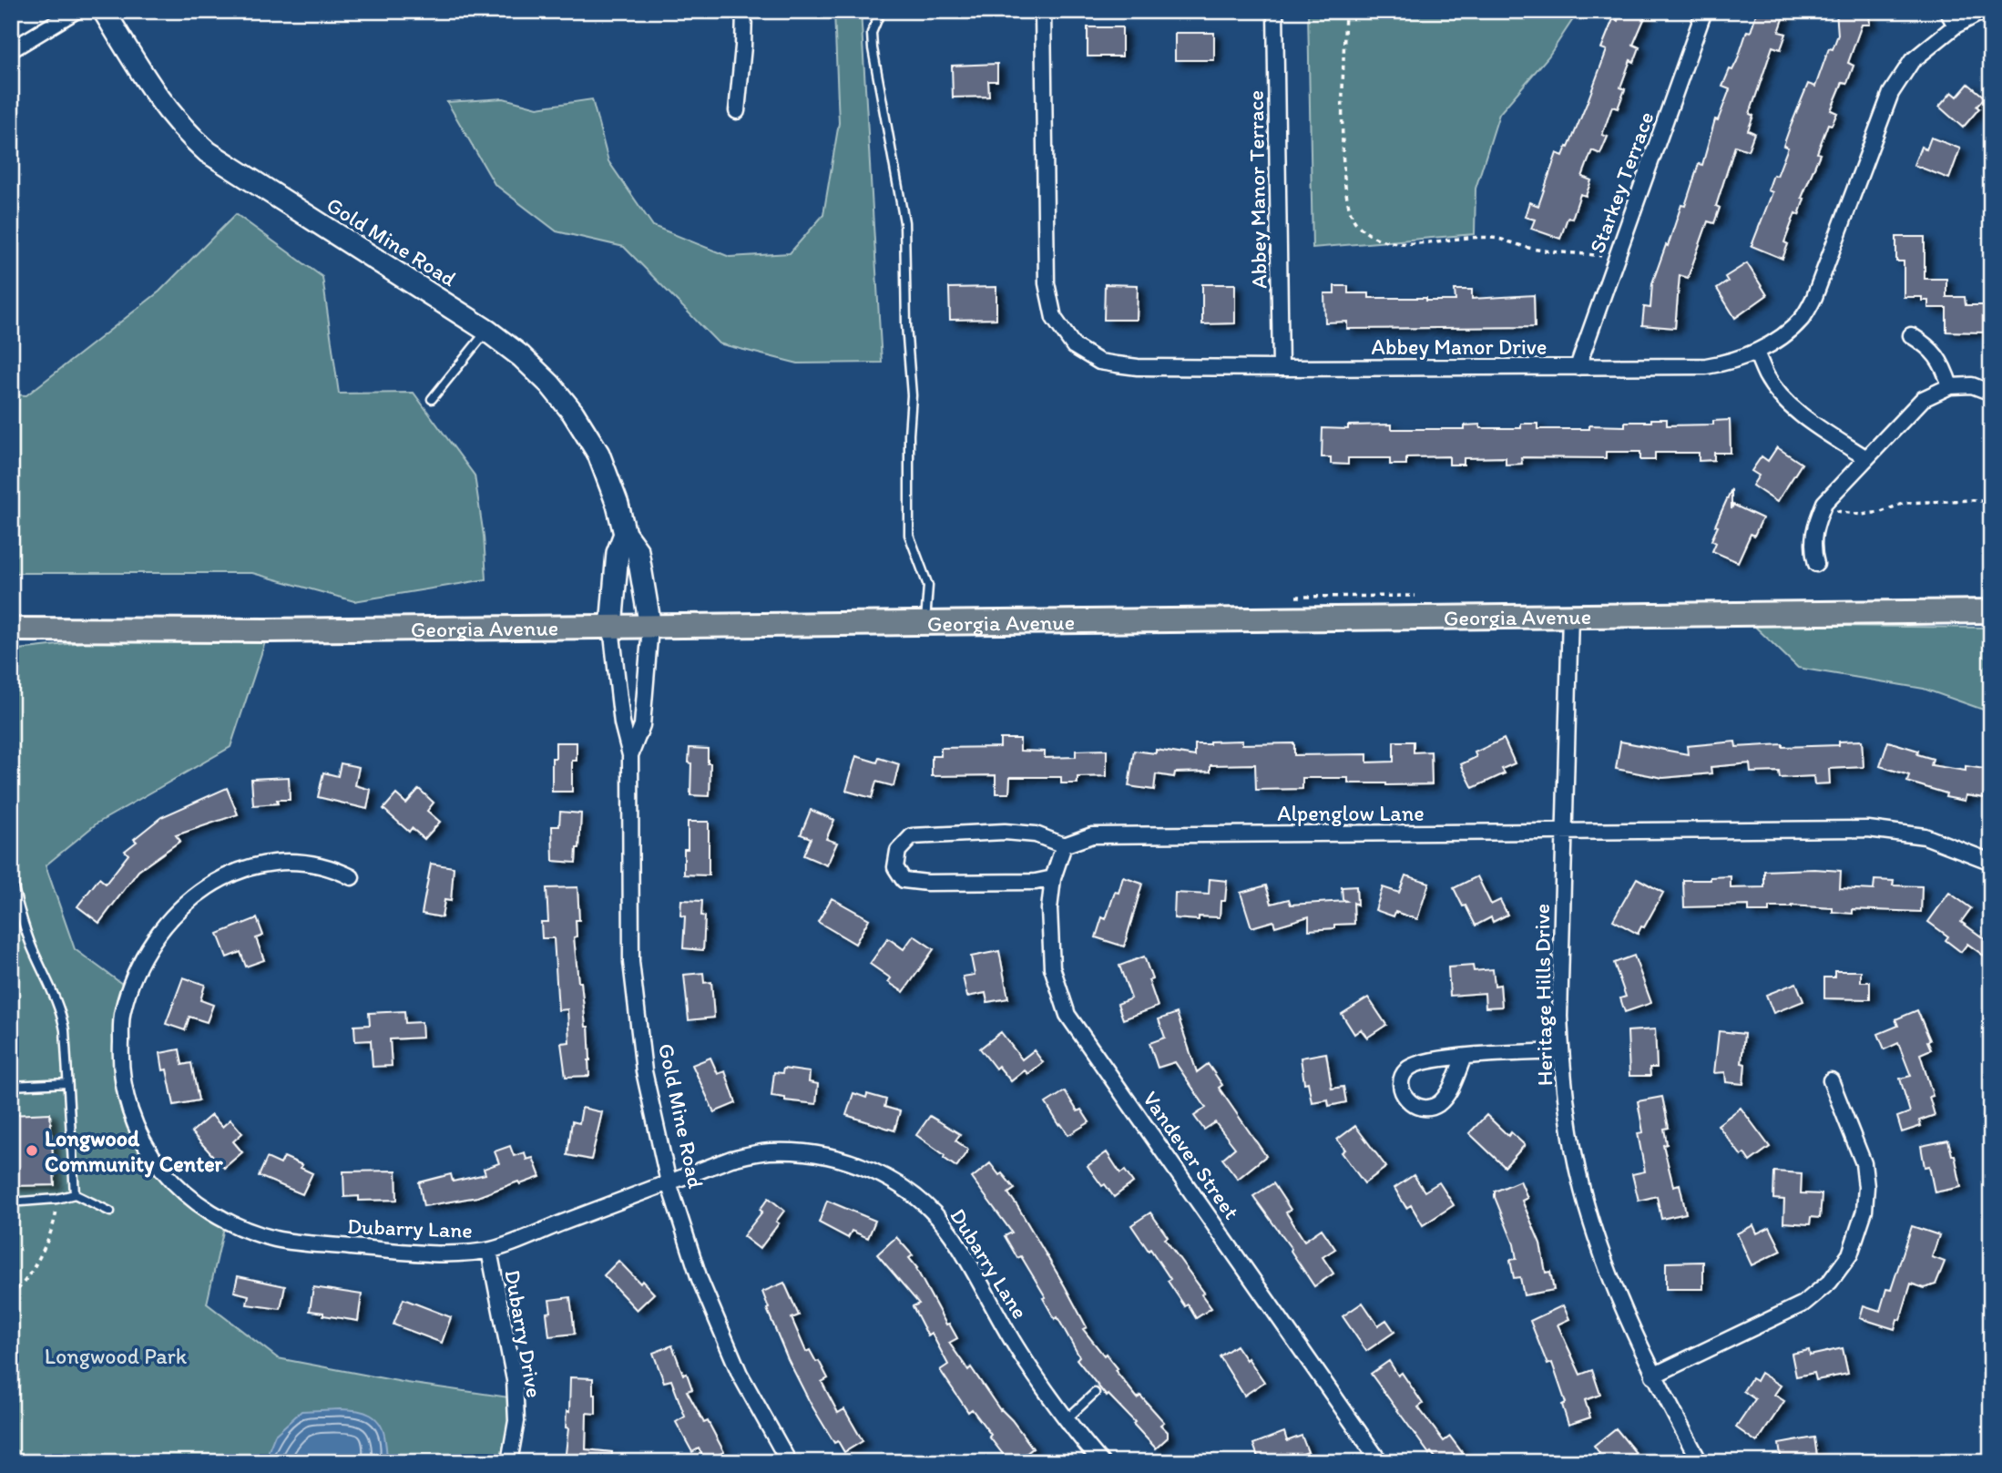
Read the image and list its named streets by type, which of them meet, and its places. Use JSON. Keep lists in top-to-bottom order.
{
  "streets": {
    "main road": ["Georgia Avenue"],
    "street": [
      "Starkey Terrace",
      "Abbey Manor Terrace",
      "Gold Mine Road",
      "Abbey Manor Drive",
      "Alpenglow Lane",
      "Heritage Hills Drive",
      "Vandever Street",
      "Dubarry Lane",
      "Dubarry Drive"
    ]
  },
  "crossings": [
    ["Starkey Terrace", "Abbey Manor Drive"],
    ["Abbey Manor Terrace", "Abbey Manor Drive"],
    ["Gold Mine Road", "Georgia Avenue"],
    ["Gold Mine Road", "Dubarry Lane"],
    ["Georgia Avenue", "Heritage Hills Drive"],
    ["Alpenglow Lane", "Heritage Hills Drive"],
    ["Alpenglow Lane", "Vandever Street"],
    ["Dubarry Lane", "Dubarry Drive"]
  ],
  "parks": ["Longwood Park"],
  "places": ["Longwood Community Center"]
}
